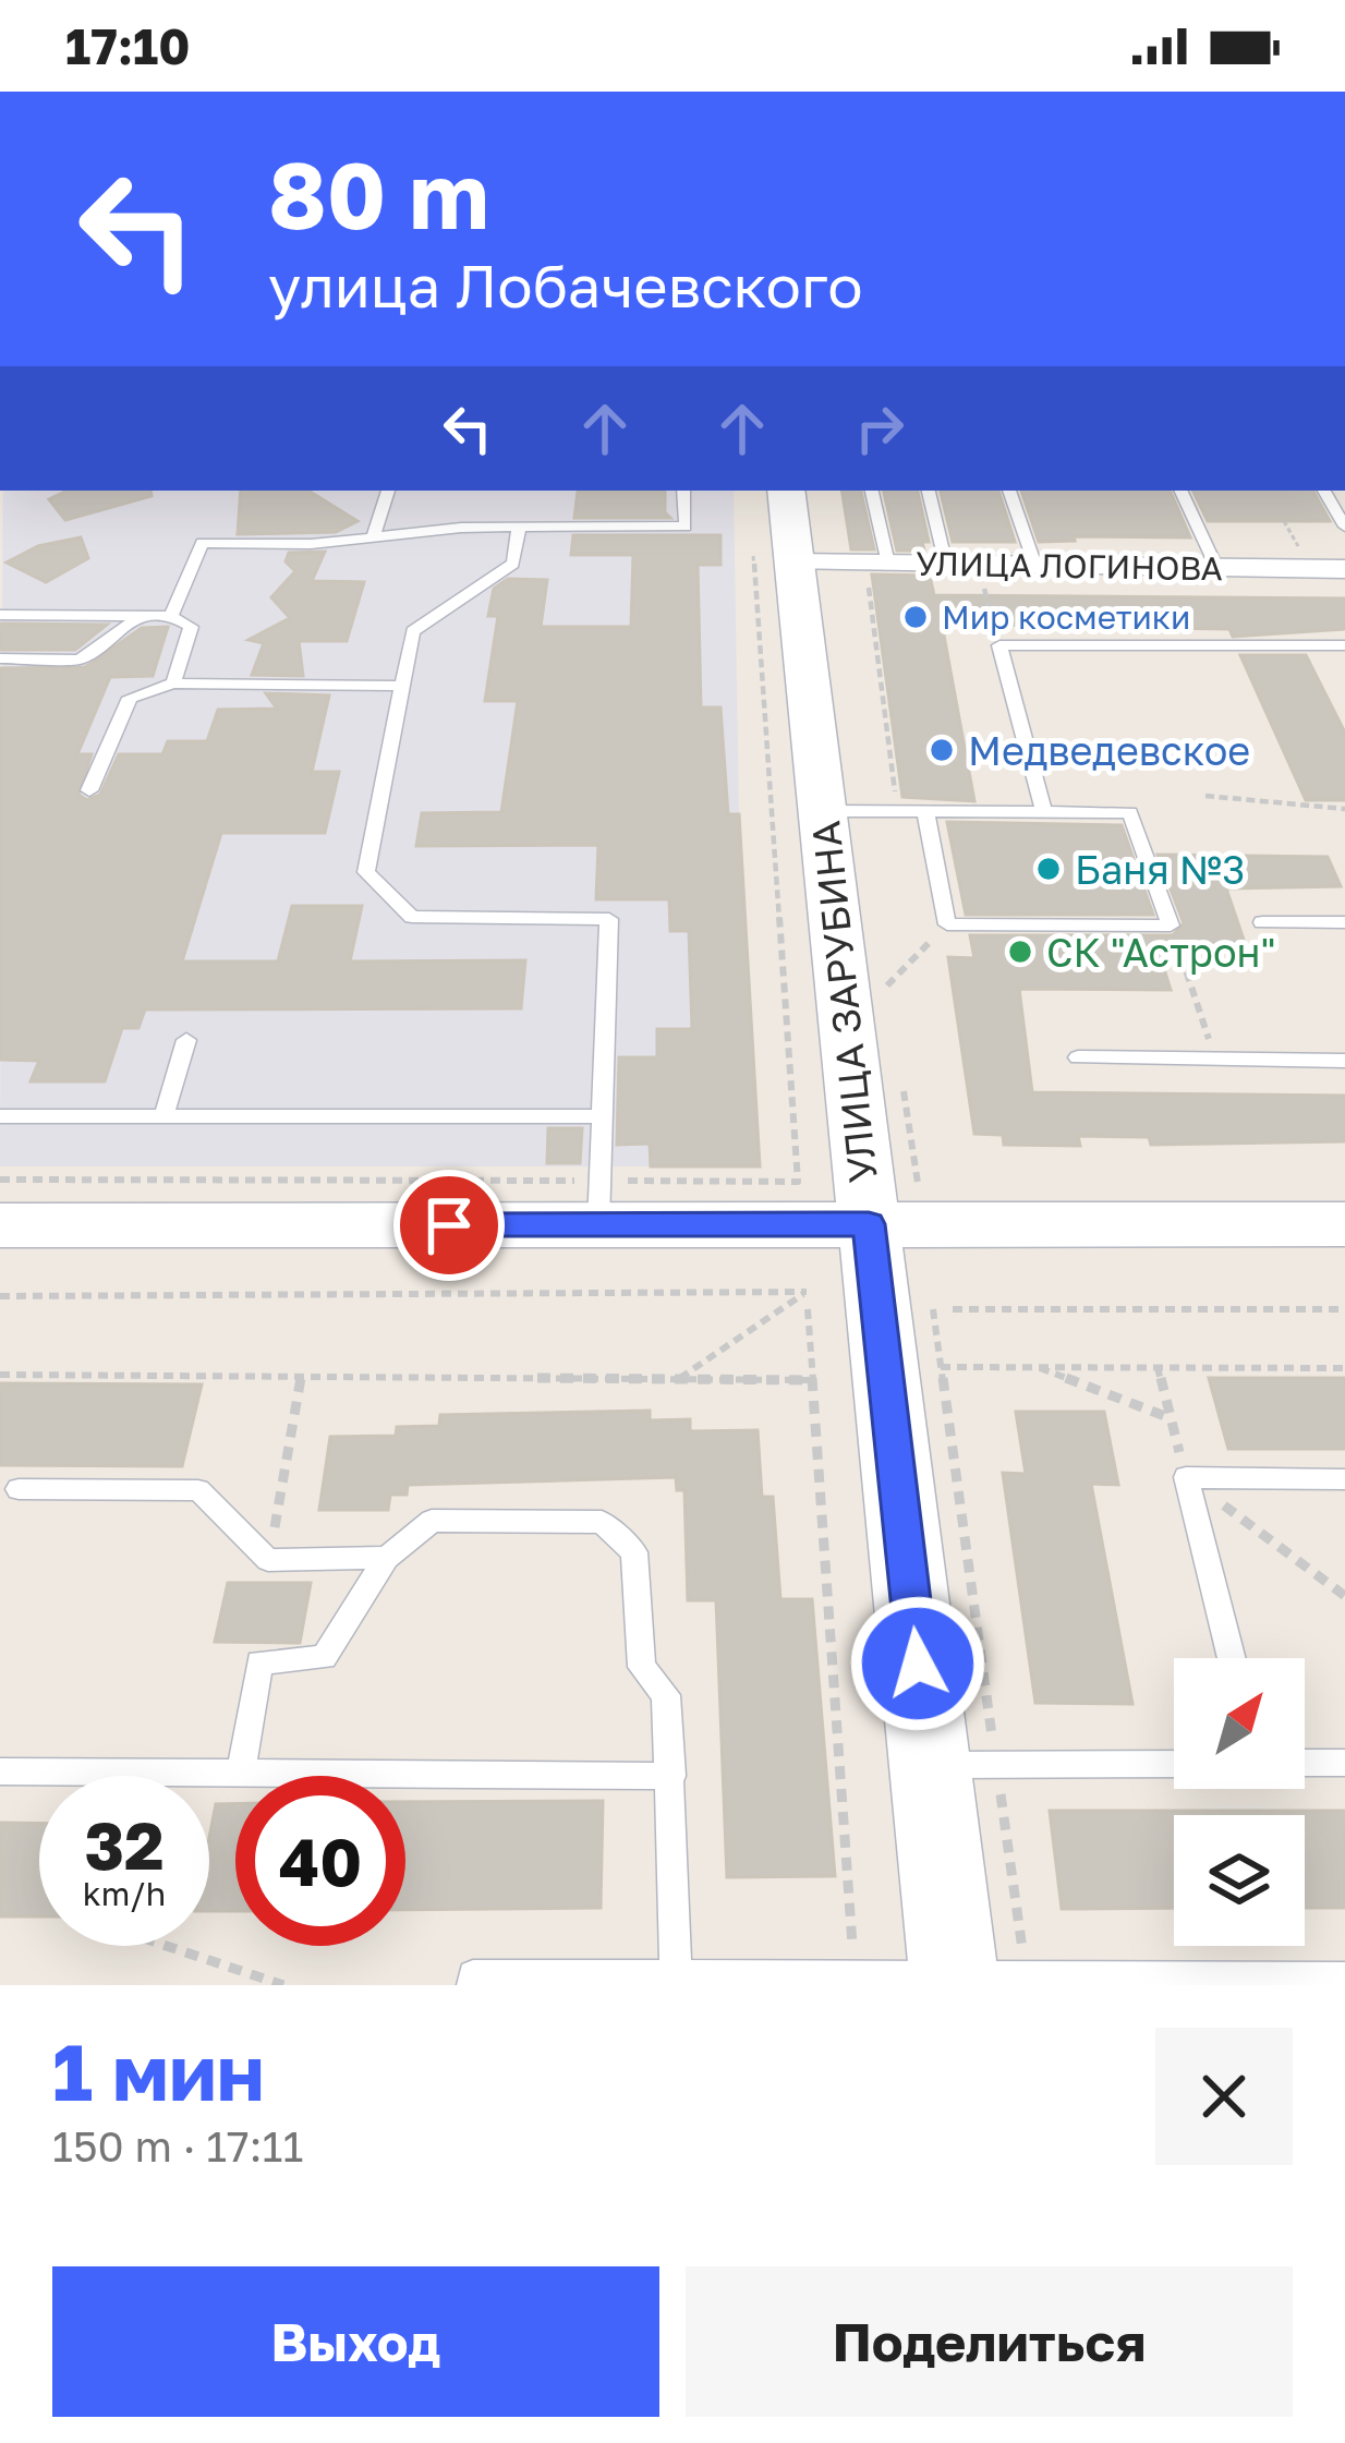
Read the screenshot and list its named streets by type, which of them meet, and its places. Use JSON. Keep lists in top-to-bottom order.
{
  "streets": {
    "street": ["УЛИЦА ЛОГИНОВА", "УЛИЦА ЗАРУБИНА"]
  },
  "crossings": [
    ["УЛИЦА ЛОГИНОВА", "УЛИЦА ЗАРУБИНА"]
  ],
  "places": [
    "Мир косметики",
    "Медведевское",
    "Баня №3",
    "СК \"Астрон\""
  ],
  "north": "top right",
  "page": {
    "status": "17:10",
    "turn": ["80 m", "улица Лобачевского"],
    "speed": "32 km/h",
    "limit": "40",
    "heading": ["1 мин", "150 m · 17:11"],
    "buttons": ["Выход", "Поделиться"]
  }
}
